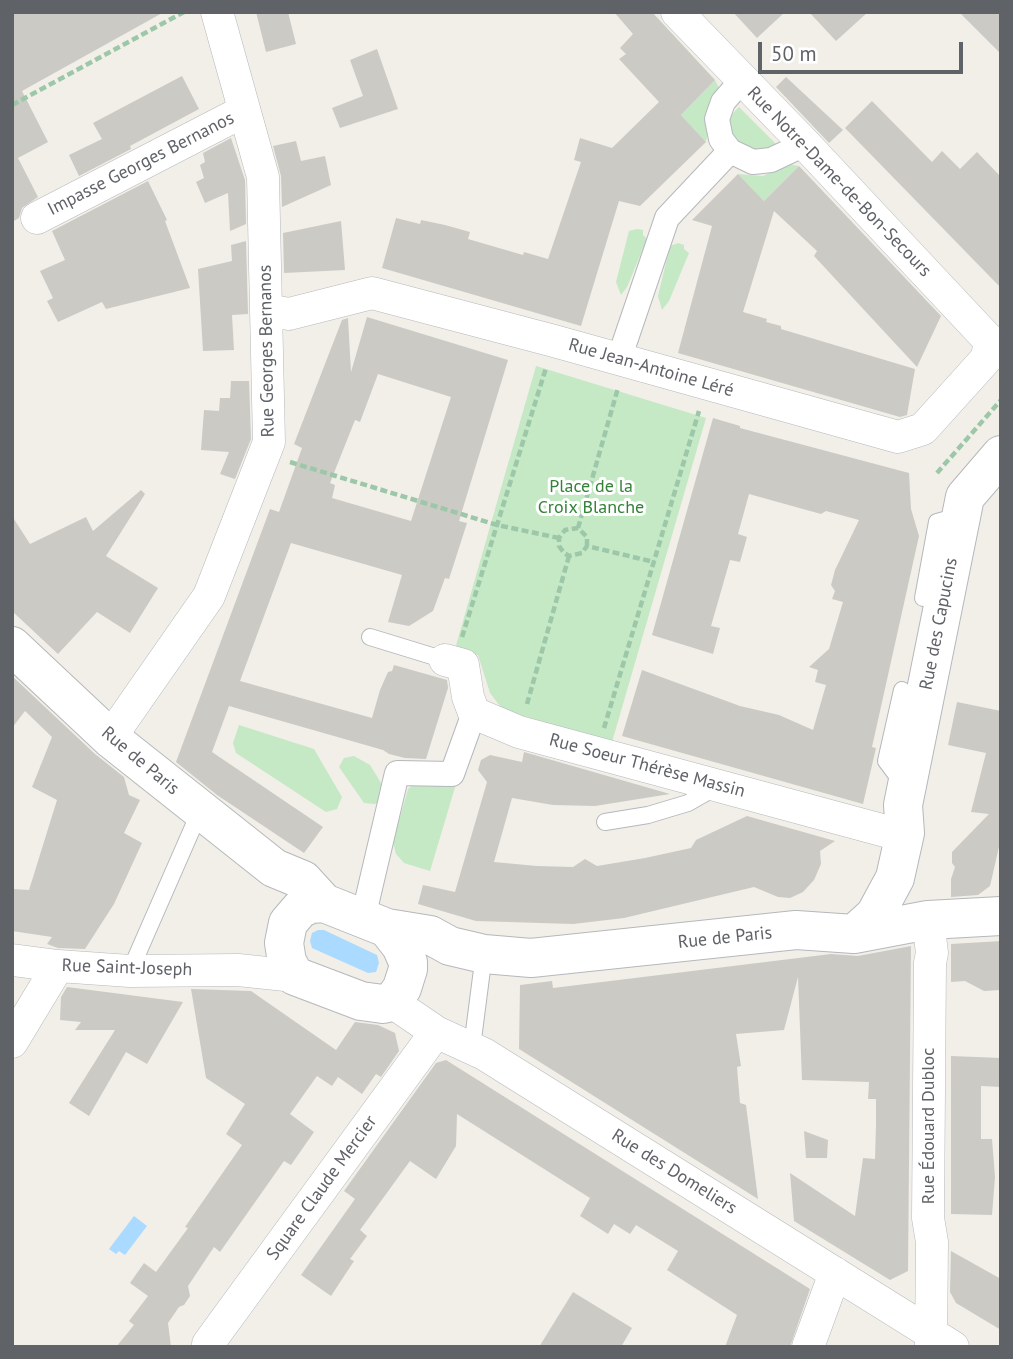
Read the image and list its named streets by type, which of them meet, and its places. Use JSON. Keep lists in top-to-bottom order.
{
  "streets": {
    "street": [
      "Impasse Georges Bernanos",
      "Rue Notre-Dame-de-Bon-Secours",
      "Rue Georges Bernanos",
      "Rue Jean-Antoine Léré",
      "Rue des Capucins",
      "Rue de Paris",
      "Rue Soeur Thérèse Massin",
      "Rue Saint-Joseph",
      "Rue Édouard Dubloc",
      "Rue des Domeliers",
      "Square Claude Mercier"
    ]
  },
  "crossings": [
    ["Impasse Georges Bernanos", "Rue Georges Bernanos"],
    ["Rue Notre-Dame-de-Bon-Secours", "Rue Jean-Antoine Léré"],
    ["Rue Georges Bernanos", "Rue Jean-Antoine Léré"],
    ["Rue Georges Bernanos", "Rue de Paris"],
    ["Rue des Capucins", "Rue de Paris"],
    ["Rue des Capucins", "Rue Soeur Thérèse Massin"],
    ["Rue de Paris", "Rue Saint-Joseph"],
    ["Rue de Paris", "Rue Édouard Dubloc"],
    ["Rue Édouard Dubloc", "Rue des Domeliers"],
    ["Rue des Domeliers", "Square Claude Mercier"]
  ],
  "parks": ["Place de la Croix Blanche"],
  "scale_bar": "50 m"
}
